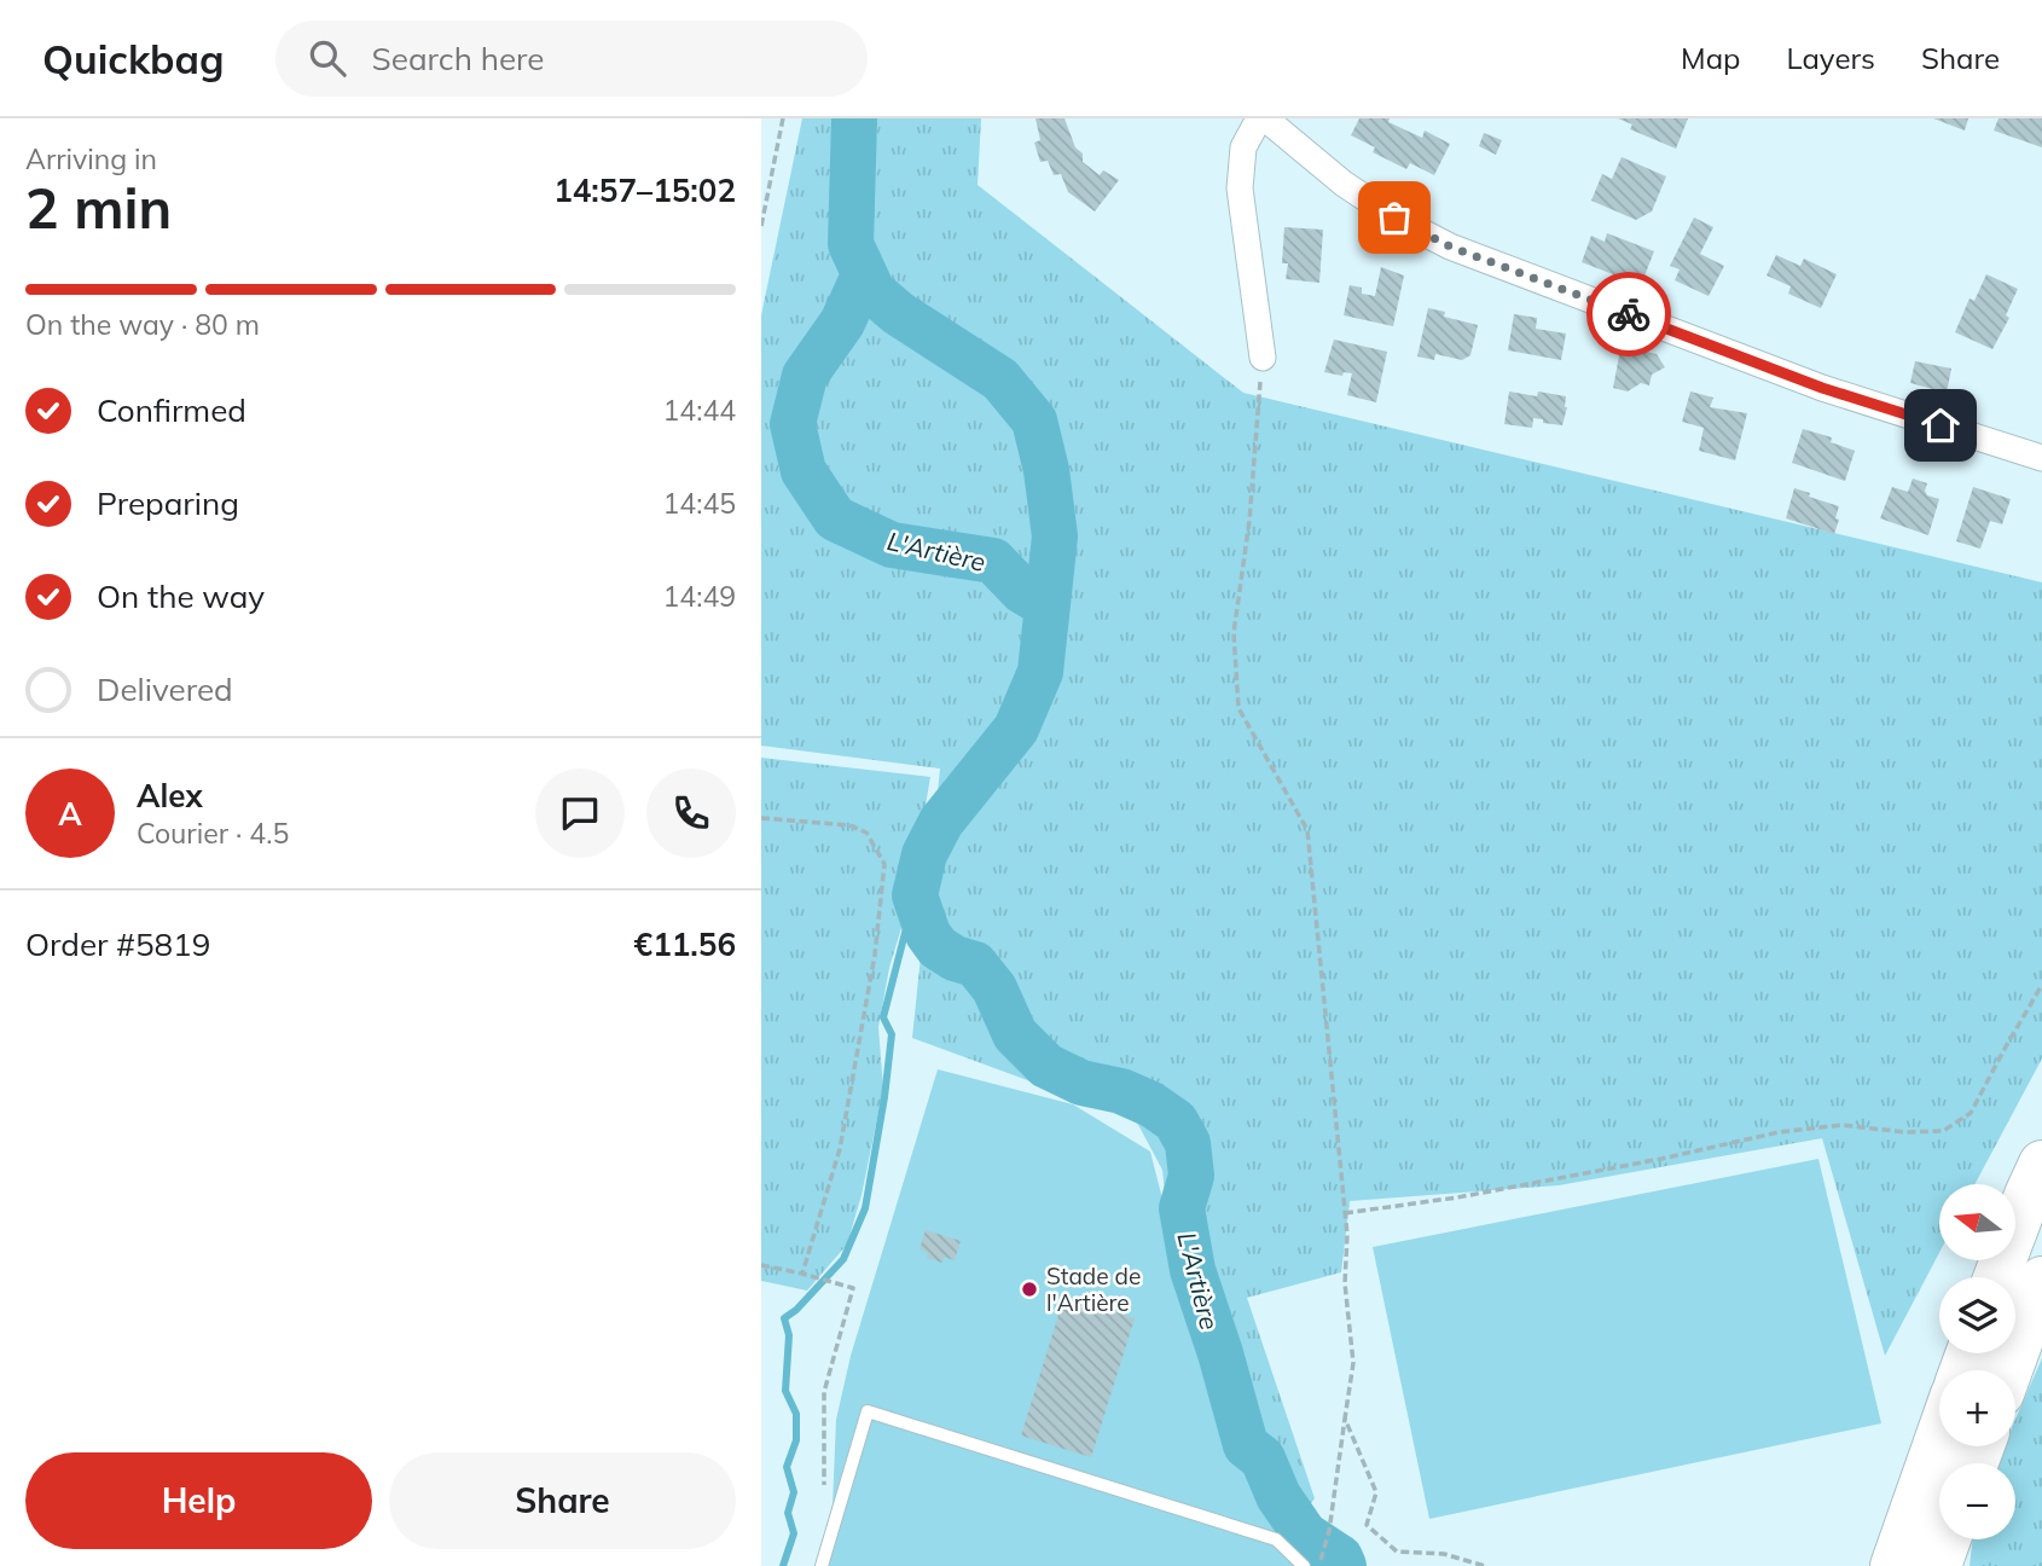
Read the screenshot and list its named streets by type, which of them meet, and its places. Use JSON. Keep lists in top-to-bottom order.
{
  "water": ["L'Artière"],
  "places": ["Stade de l'Artière"],
  "north": "left",
  "page": {
    "header": "Quickbag",
    "search": "Search here",
    "nav": ["Map", "Layers", "Share"],
    "heading": ["2 min", "Arriving in", "14:57–15:02"],
    "panel": [
      "Alex",
      "Courier · 4.5",
      "Order #5819",
      "€11.56"
    ],
    "bar": "On the way · 80 m",
    "list": [
      ["Confirmed", "14:44"],
      ["Preparing", "14:45"],
      ["On the way", "14:49"],
      "Delivered"
    ],
    "round": "A",
    "map_buttons": ["+", "−"],
    "buttons": ["Help", "Share"]
  }
}
